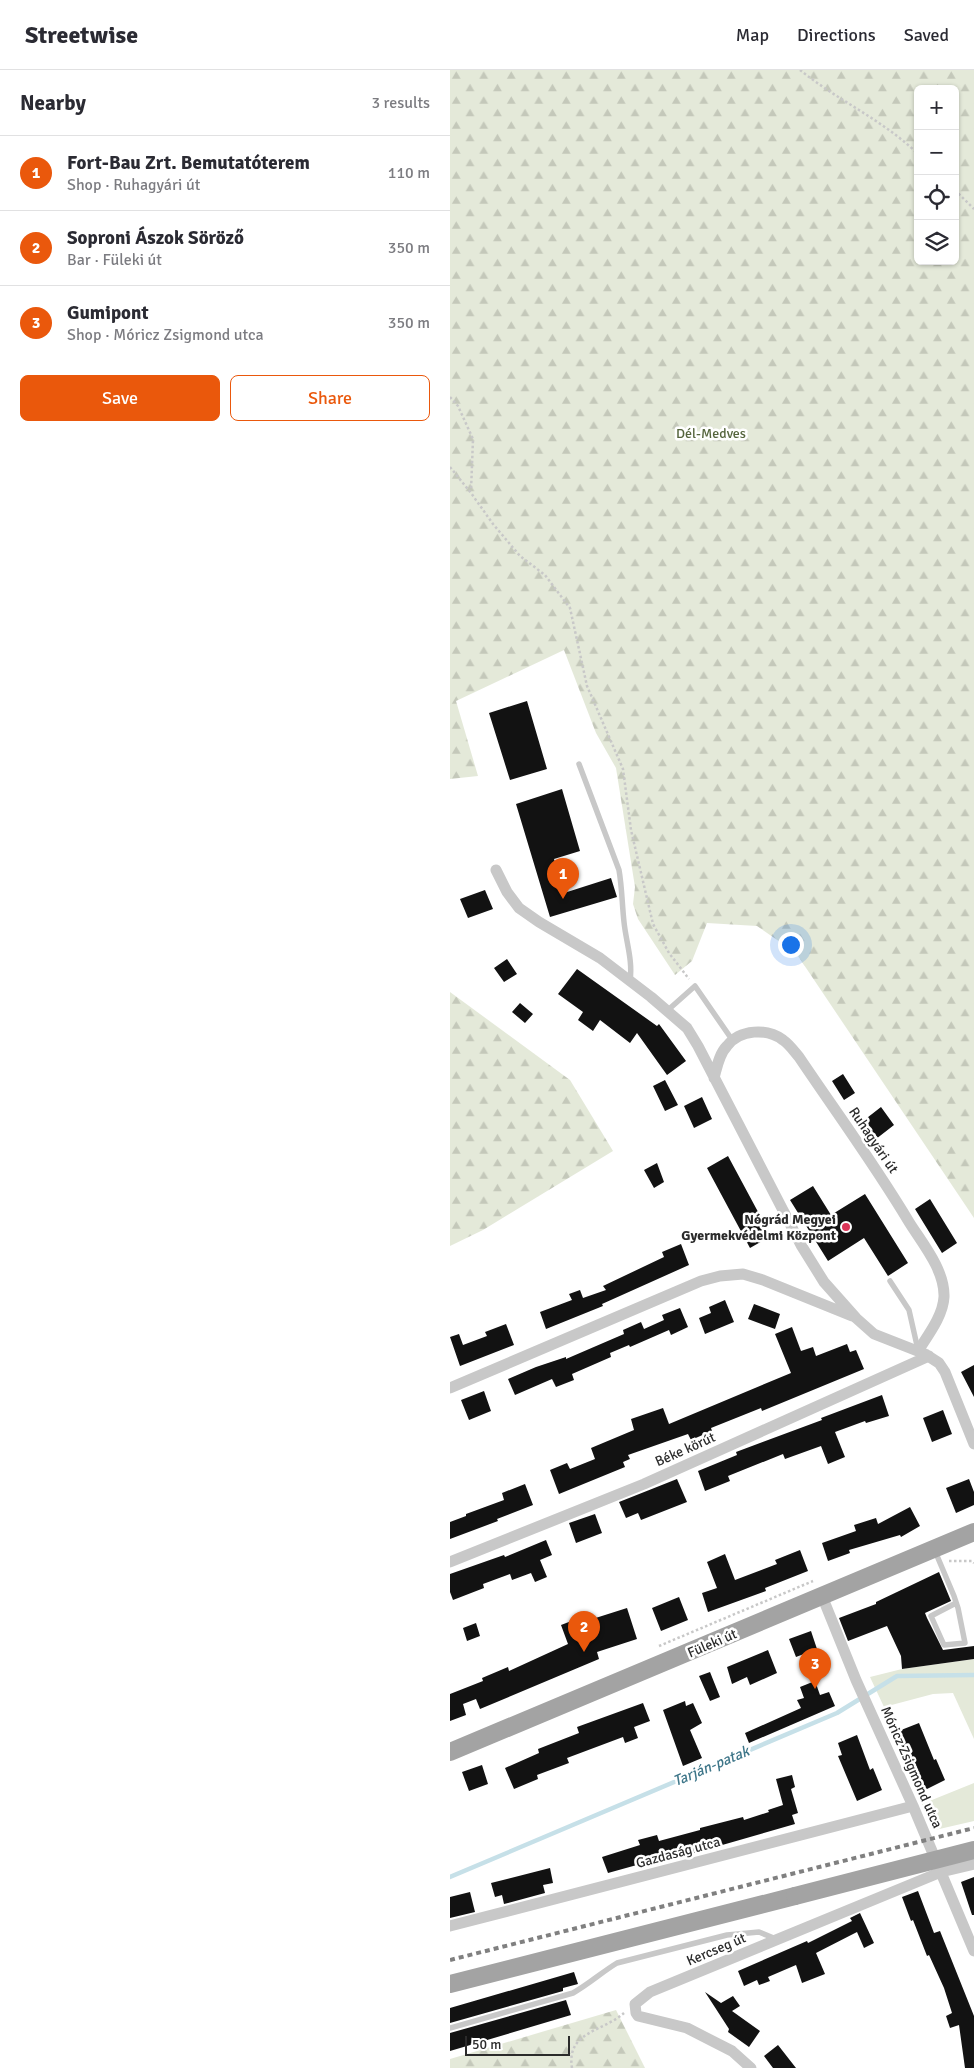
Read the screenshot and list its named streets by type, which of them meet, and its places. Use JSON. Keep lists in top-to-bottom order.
{
  "streets": {
    "main road": ["Füleki út"],
    "street": [
      "Ruhagyári út",
      "Béke körút",
      "Móricz Zsigmond utca",
      "Gazdaság utca",
      "Kercseg út"
    ]
  },
  "crossings": [
    ["Ruhagyári út", "Béke körút"],
    ["Füleki út", "Móricz Zsigmond utca"],
    ["Móricz Zsigmond utca", "Gazdaság utca"],
    ["Móricz Zsigmond utca", "Kercseg út"]
  ],
  "water": ["Tarján-patak"],
  "parks": ["Dél-Medves"],
  "places": ["Nógrád Megyei Gyermekvédelmi Központ"],
  "scale_bar": "50 m",
  "page": {
    "header": "Streetwise",
    "nav": ["Map", "Directions", "Saved"],
    "heading": ["Nearby", "3 results"],
    "map_buttons": ["+", "−"],
    "list": [
      {
        "mark": "1",
        "name": "Fort-Bau Zrt. Bemutatóterem",
        "note": "Shop · Ruhagyári út",
        "value": "110 m"
      },
      {
        "mark": "2",
        "name": "Soproni Ászok Söröző",
        "note": "Bar · Füleki út",
        "value": "350 m"
      },
      {
        "mark": "3",
        "name": "Gumipont",
        "note": "Shop · Móricz Zsigmond utca",
        "value": "350 m"
      }
    ],
    "buttons": ["Save", "Share"],
    "pins": ["1", "2", "3"],
    "scale": "50 m"
  }
}
